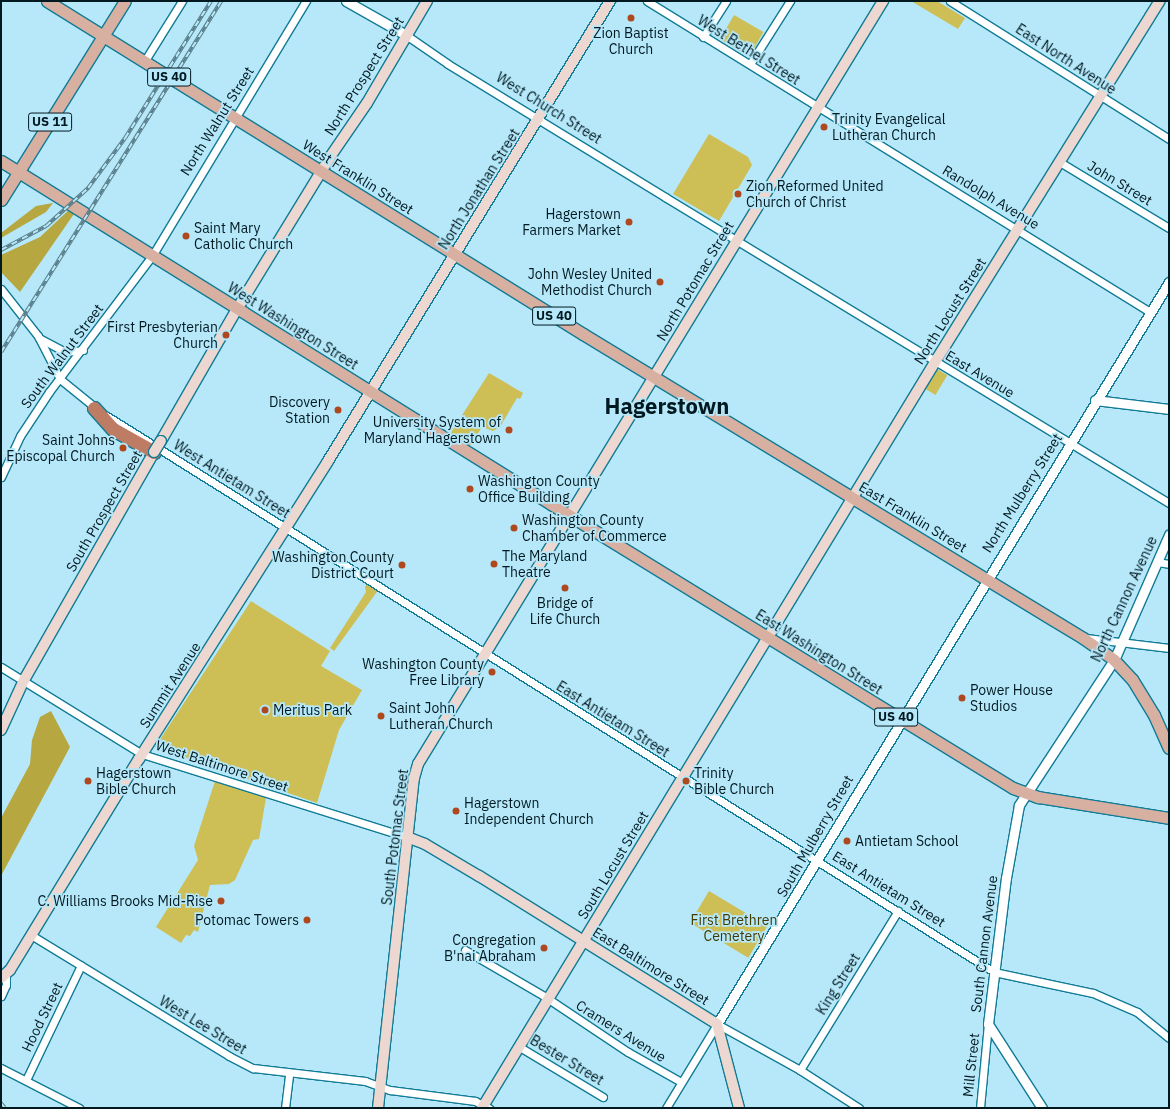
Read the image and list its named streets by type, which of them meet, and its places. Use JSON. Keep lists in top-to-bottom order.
{
  "streets": {
    "main road": [
      "North Prospect Street",
      "US 40",
      "US 11",
      "West Franklin Street",
      "North Jonathan Street",
      "North Potomac Street",
      "North Locust Street",
      "West Washington Street",
      "South Prospect Street",
      "East Franklin Street",
      "East Washington Street",
      "Summit Avenue",
      "South Potomac Street",
      "South Locust Street",
      "East Baltimore Street"
    ],
    "street": [
      "West Bethel Street",
      "East North Avenue",
      "West Church Street",
      "North Walnut Street",
      "John Street",
      "Randolph Avenue",
      "South Walnut Street",
      "East Avenue",
      "West Antietam Street",
      "North Mulberry Street",
      "North Cannon Avenue",
      "East Antietam Street",
      "West Baltimore Street",
      "South Mulberry Street",
      "South Cannon Avenue",
      "King Street",
      "Hood Street",
      "West Lee Street",
      "Cramers Avenue",
      "Bester Street",
      "Mill Street"
    ]
  },
  "crossings": [
    ["West Bethel Street", "Randolph Avenue"],
    ["West Bethel Street", "North Potomac Street"],
    ["East North Avenue", "North Locust Street"],
    ["North Prospect Street", "West Church Street"],
    ["North Prospect Street", "West Franklin Street"],
    ["North Prospect Street", "West Washington Street"],
    ["North Prospect Street", "South Prospect Street"],
    ["US 40", "East Franklin Street"],
    ["US 40", "North Cannon Avenue"],
    ["West Church Street", "North Jonathan Street"],
    ["West Church Street", "North Potomac Street"],
    ["West Church Street", "East Avenue"],
    ["North Walnut Street", "West Franklin Street"],
    ["North Walnut Street", "West Washington Street"],
    ["North Walnut Street", "South Walnut Street"],
    ["US 11", "West Franklin Street"],
    ["US 11", "West Washington Street"],
    ["West Franklin Street", "North Jonathan Street"],
    ["West Franklin Street", "North Potomac Street"],
    ["West Franklin Street", "East Franklin Street"],
    ["John Street", "North Locust Street"],
    ["North Jonathan Street", "West Washington Street"],
    ["North Jonathan Street", "Summit Avenue"],
    ["Randolph Avenue", "North Potomac Street"],
    ["Randolph Avenue", "North Locust Street"],
    ["Randolph Avenue", "North Mulberry Street"],
    ["North Potomac Street", "West Washington Street"],
    ["North Potomac Street", "East Avenue"],
    ["North Potomac Street", "East Franklin Street"],
    ["North Potomac Street", "East Washington Street"],
    ["North Potomac Street", "South Potomac Street"],
    ["North Locust Street", "East Avenue"],
    ["North Locust Street", "East Franklin Street"],
    ["North Locust Street", "East Washington Street"],
    ["North Locust Street", "South Locust Street"],
    ["West Washington Street", "South Walnut Street"],
    ["West Washington Street", "South Prospect Street"],
    ["West Washington Street", "East Washington Street"],
    ["West Washington Street", "Summit Avenue"],
    ["West Washington Street", "South Potomac Street"],
    ["South Walnut Street", "West Antietam Street"],
    ["East Avenue", "North Mulberry Street"],
    ["West Antietam Street", "Summit Avenue"],
    ["West Antietam Street", "East Antietam Street"],
    ["West Antietam Street", "South Potomac Street"],
    ["North Mulberry Street", "East Franklin Street"],
    ["North Mulberry Street", "East Washington Street"],
    ["North Mulberry Street", "South Mulberry Street"],
    ["South Prospect Street", "West Baltimore Street"],
    ["East Franklin Street", "North Cannon Avenue"],
    ["North Cannon Avenue", "East Washington Street"],
    ["North Cannon Avenue", "South Cannon Avenue"],
    ["East Washington Street", "South Mulberry Street"],
    ["East Washington Street", "South Potomac Street"],
    ["East Washington Street", "South Locust Street"],
    ["East Washington Street", "South Cannon Avenue"],
    ["Summit Avenue", "West Baltimore Street"],
    ["Summit Avenue", "West Lee Street"],
    ["East Antietam Street", "South Mulberry Street"],
    ["East Antietam Street", "South Potomac Street"],
    ["East Antietam Street", "South Locust Street"],
    ["East Antietam Street", "South Cannon Avenue"],
    ["East Antietam Street", "King Street"],
    ["West Baltimore Street", "South Potomac Street"],
    ["West Baltimore Street", "East Baltimore Street"],
    ["South Mulberry Street", "East Baltimore Street"],
    ["South Mulberry Street", "Cramers Avenue"],
    ["South Potomac Street", "East Baltimore Street"],
    ["South Potomac Street", "West Lee Street"],
    ["South Locust Street", "East Baltimore Street"],
    ["South Locust Street", "West Lee Street"],
    ["South Locust Street", "Cramers Avenue"],
    ["South Locust Street", "Bester Street"],
    ["South Cannon Avenue", "Mill Street"],
    ["East Baltimore Street", "King Street"],
    ["Hood Street", "West Lee Street"]
  ],
  "districts": ["Hagerstown"],
  "parks": ["First Brethren Cemetery"],
  "places": [
    "Zion Baptist Church",
    "Trinity Evangelical Lutheran Church",
    "Zion Reformed United Church of Christ",
    "Hagerstown Farmers Market",
    "Saint Mary Catholic Church",
    "John Wesley United Methodist Church",
    "First Presbyterian Church",
    "Discovery Station",
    "University System of Maryland Hagerstown",
    "Saint Johns Episcopal Church",
    "Washington County Office Building",
    "Washington County Chamber of Commerce",
    "The Maryland Theatre",
    "Washington County District Court",
    "Bridge of Life Church",
    "Washington County Free Library",
    "Power House Studios",
    "Meritus Park",
    "Saint John Lutheran Church",
    "Hagerstown Bible Church",
    "Trinity Bible Church",
    "Hagerstown Independent Church",
    "Antietam School",
    "C. Williams Brooks Mid‐Rise",
    "Potomac Towers",
    "Congregation B'nai Abraham"
  ]
}
